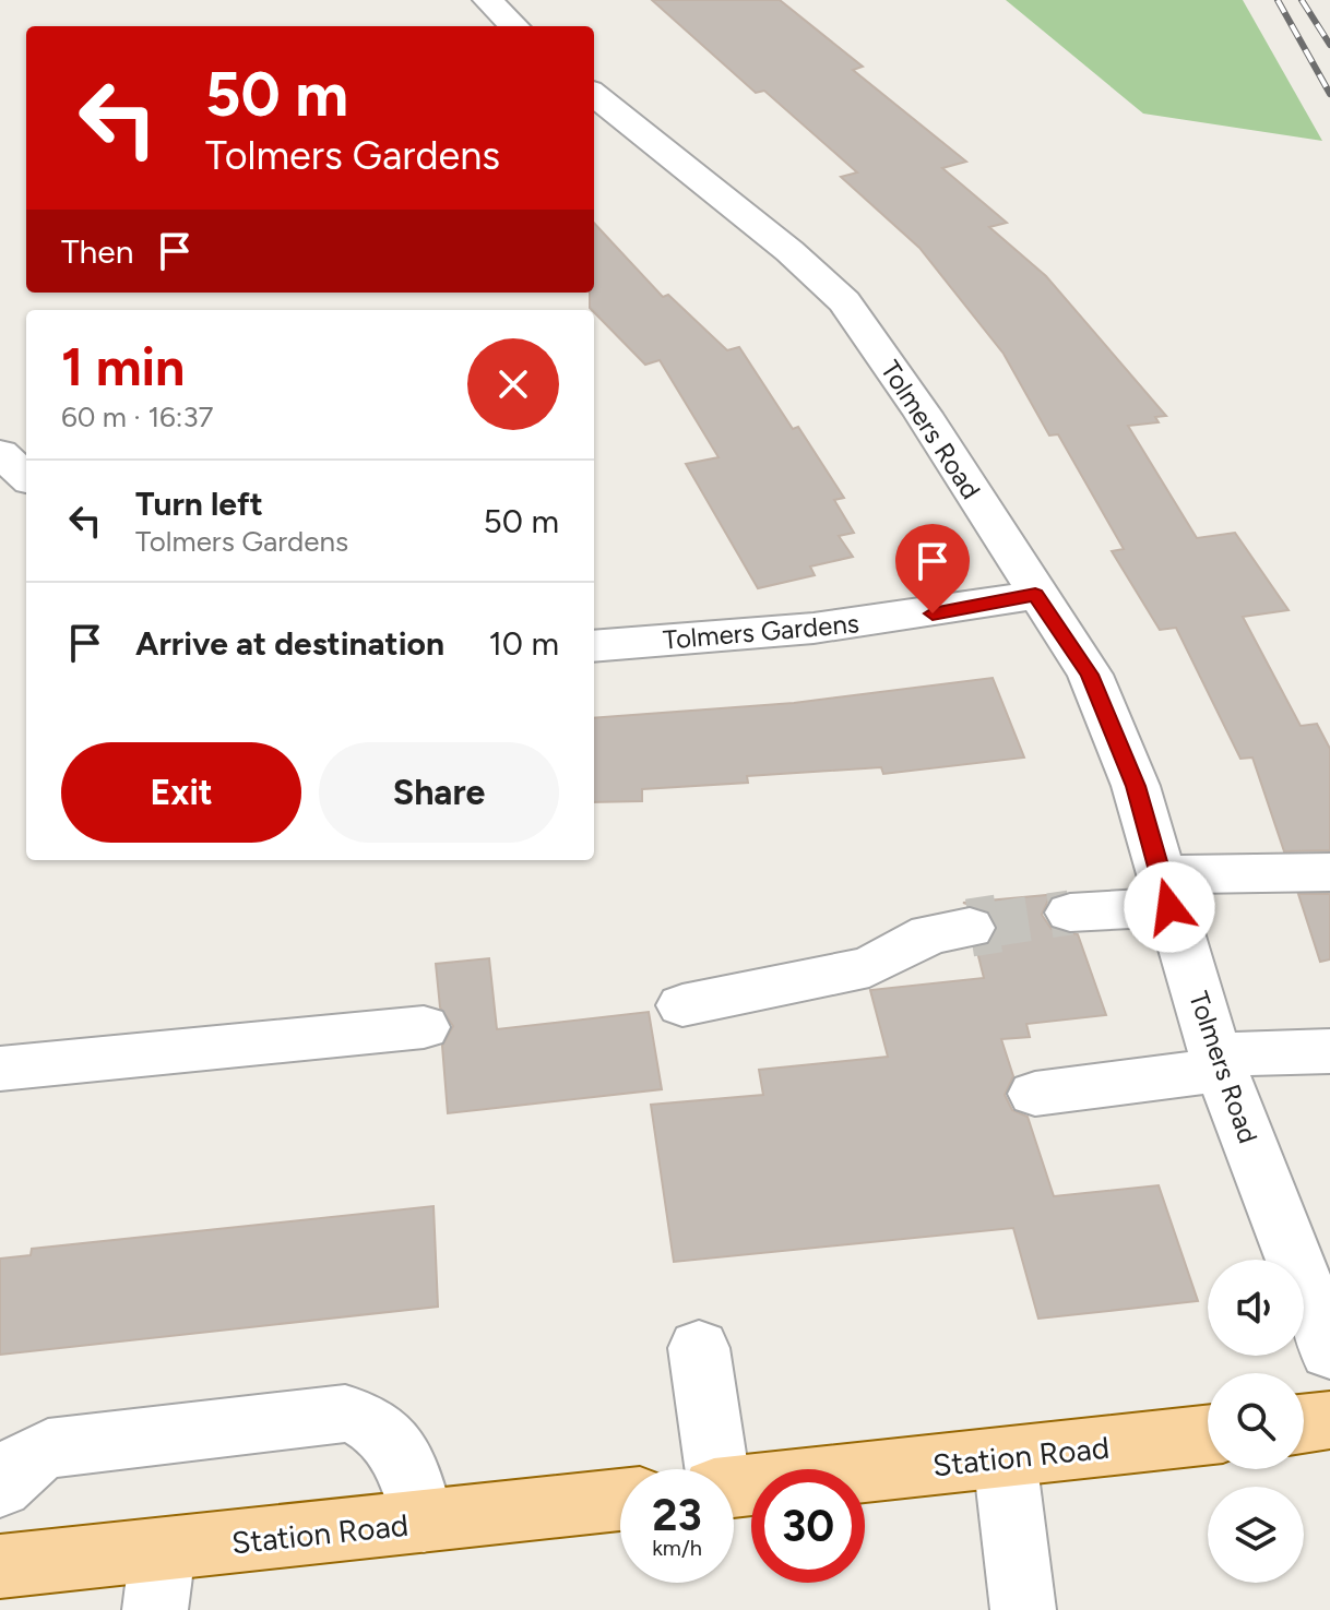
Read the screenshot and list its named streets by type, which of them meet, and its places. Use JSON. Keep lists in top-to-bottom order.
{
  "streets": {
    "main road": ["Station Road"],
    "street": ["Tolmers Road", "Tolmers Gardens"]
  },
  "crossings": [
    ["Tolmers Road", "Tolmers Gardens"]
  ],
  "page": {
    "turn": ["50 m", "Tolmers Gardens"],
    "then": "Then",
    "heading": ["1 min", "60 m · 16:37"],
    "list": [
      {
        "name": "Turn left",
        "note": "Tolmers Gardens",
        "value": "50 m"
      },
      {
        "name": "Arrive at destination",
        "value": "10 m"
      }
    ],
    "buttons": ["Exit", "Share"],
    "speed": "23 km/h",
    "limit": "30"
  }
}
